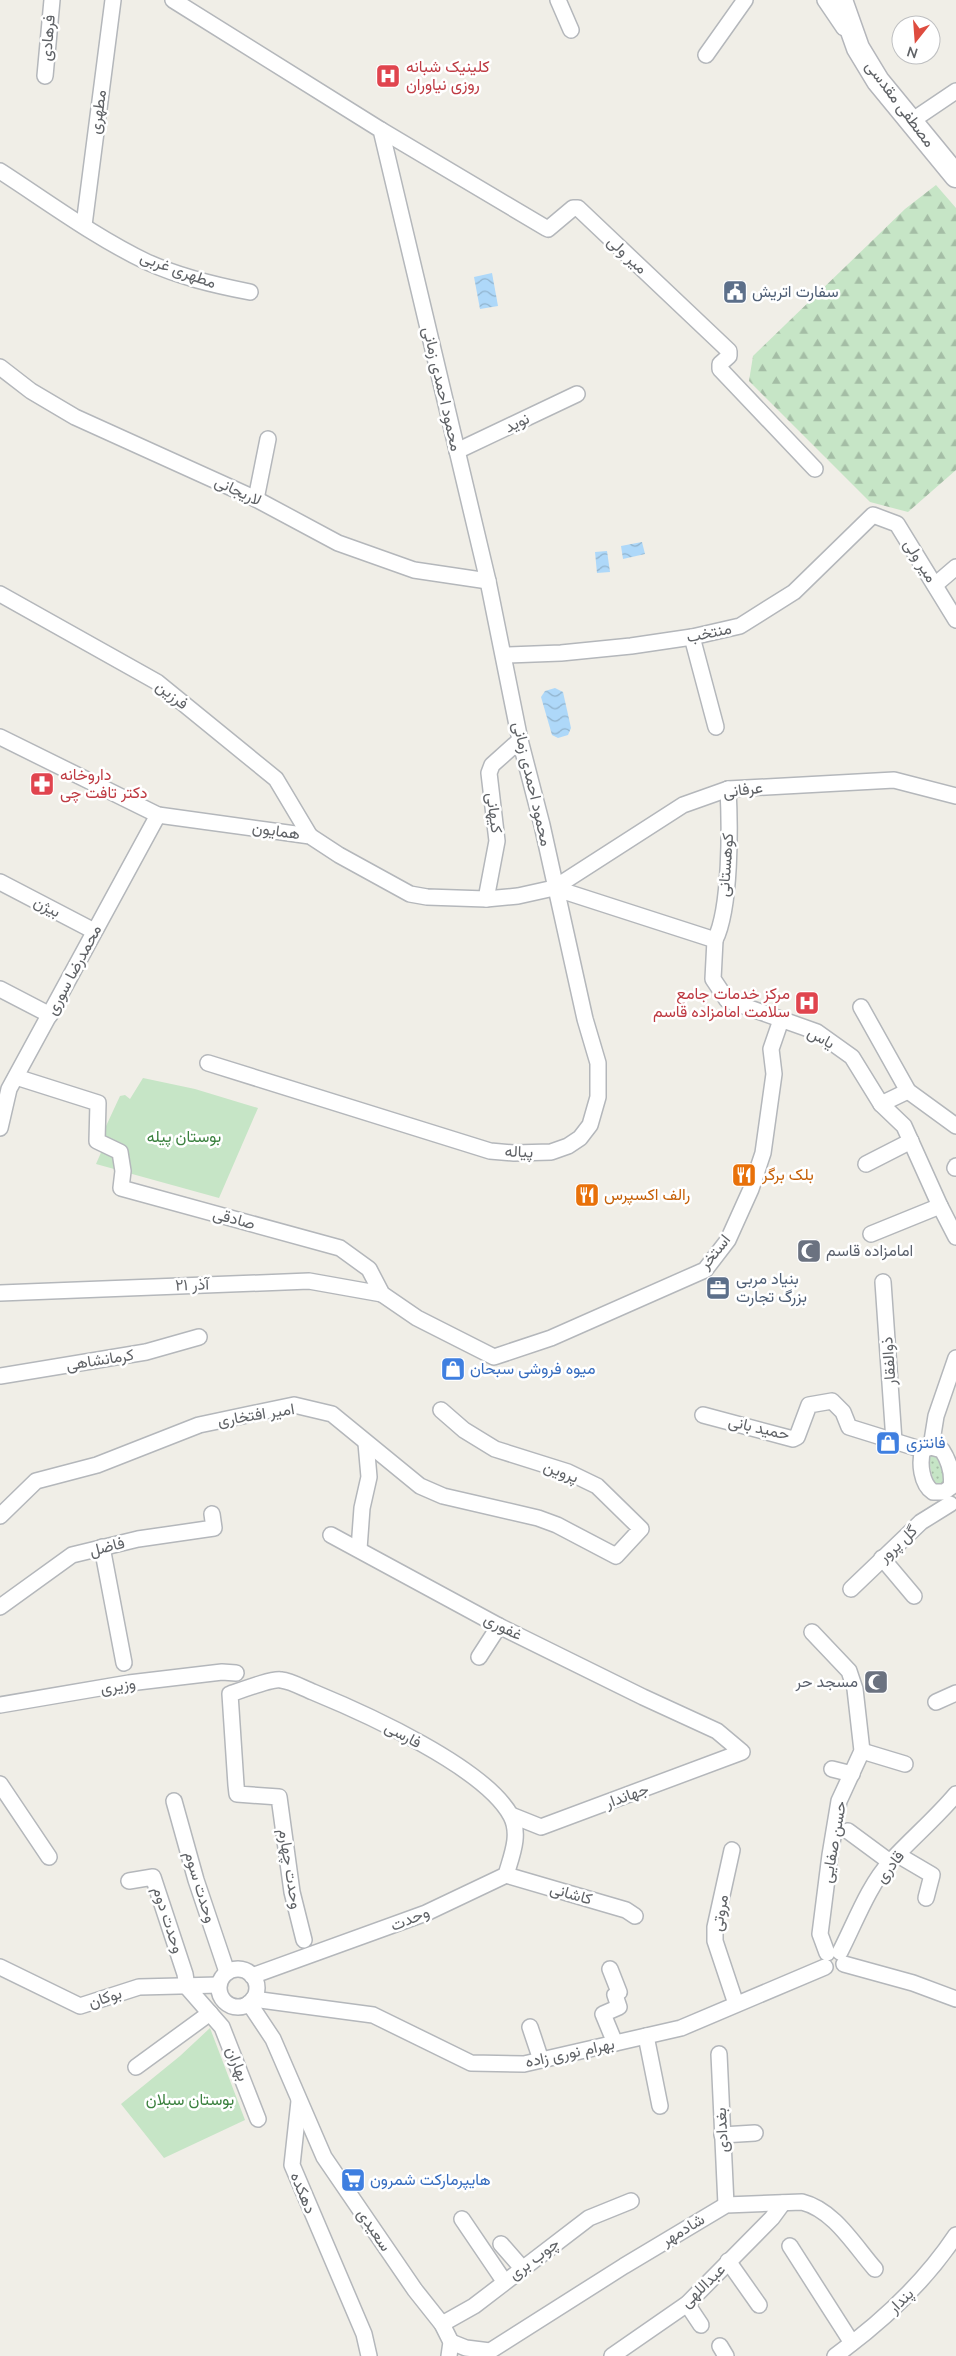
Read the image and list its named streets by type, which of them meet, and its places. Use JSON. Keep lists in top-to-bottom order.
{
  "streets": {
    "main road": ["مصطفی مقدسی"],
    "street": [
      "فرهادی",
      "مطهری",
      "میر ولی",
      "مطهری غربی",
      "محمود احمدی زمانی",
      "نوید",
      "لاریجانی",
      "منتخب",
      "فرزین",
      "عرفانی",
      "کیهانی",
      "همایون",
      "کوهستانی",
      "بیژن",
      "محمدرضا سوری",
      "یاس",
      "پیاله",
      "صادقی",
      "استخر",
      "۲۱ آذر",
      "کرمانشاهی",
      "ذوالفقار",
      "امیر افتخاری",
      "حمید بانی",
      "پروین",
      "گل پرور",
      "فاضل",
      "غفوری",
      "وزیری",
      "فارسی",
      "جهاندار",
      "حسن صفایی",
      "قادری",
      "وحدت چهارم",
      "وحدت سوم",
      "کاشانی",
      "مروتی",
      "وحدت",
      "وحدت دوم",
      "بوکان",
      "بهرام نوری زاده",
      "بهاران",
      "بغدادی",
      "دهکده",
      "سعیدی",
      "شادمهر",
      "چوب بری",
      "عبداللهی",
      "پندار"
    ]
  },
  "crossings": [
    ["مطهری", "مطهری غربی"],
    ["میر ولی", "محمود احمدی زمانی"],
    ["میر ولی", "منتخب"],
    ["محمود احمدی زمانی", "نوید"],
    ["محمود احمدی زمانی", "لاریجانی"],
    ["محمود احمدی زمانی", "منتخب"],
    ["محمود احمدی زمانی", "عرفانی"],
    ["محمود احمدی زمانی", "کیهانی"],
    ["محمود احمدی زمانی", "همایون"],
    ["محمود احمدی زمانی", "پیاله"],
    ["فرزین", "همایون"],
    ["عرفانی", "همایون"],
    ["عرفانی", "کوهستانی"],
    ["عرفانی", "پیاله"],
    ["کیهانی", "همایون"],
    ["همایون", "محمدرضا سوری"],
    ["همایون", "پیاله"],
    ["کوهستانی", "یاس"],
    ["بیژن", "محمدرضا سوری"],
    ["محمدرضا سوری", "صادقی"],
    ["یاس", "استخر"],
    ["صادقی", "استخر"],
    ["صادقی", "۲۱ آذر"],
    ["ذوالفقار", "حمید بانی"],
    ["امیر افتخاری", "پروین"],
    ["غفوری", "جهاندار"],
    ["فارسی", "جهاندار"],
    ["فارسی", "وحدت چهارم"],
    ["حسن صفایی", "قادری"],
    ["حسن صفایی", "بهرام نوری زاده"],
    ["قادری", "بهرام نوری زاده"],
    ["وحدت سوم", "وحدت"],
    ["وحدت سوم", "بوکان"],
    ["وحدت سوم", "بهرام نوری زاده"],
    ["کاشانی", "وحدت"],
    ["مروتی", "بهرام نوری زاده"],
    ["وحدت", "بوکان"],
    ["وحدت", "بهرام نوری زاده"],
    ["وحدت دوم", "بوکان"],
    ["وحدت دوم", "بهاران"],
    ["بوکان", "بهرام نوری زاده"],
    ["بوکان", "بهاران"],
    ["بغدادی", "شادمهر"],
    ["دهکده", "سعیدی"],
    ["سعیدی", "شادمهر"],
    ["سعیدی", "چوب بری"],
    ["شادمهر", "عبداللهی"]
  ],
  "parks": ["بوستان پیله", "بوستان سبلان"],
  "places": {
    "hospital": ["کلینیک شبانه روزی نیاوران", "مرکز خدمات جامع سلامت امامزاده قاسم"],
    "public building": ["سفارت اتریش"],
    "pharmacy": ["داروخانه دکتر تافت چی"],
    "restaurant": ["بلک برگر", "رالف اکسپرس"],
    "mosque": ["امامزاده قاسم", "مسجد حر"],
    "office": ["بنیاد مربی بزرگ تجارت"],
    "shop": ["میوه فروشی سبحان", "فانتزی"],
    "supermarket": ["هایپرمارکت شمرون"]
  },
  "north": "bottom"
}
